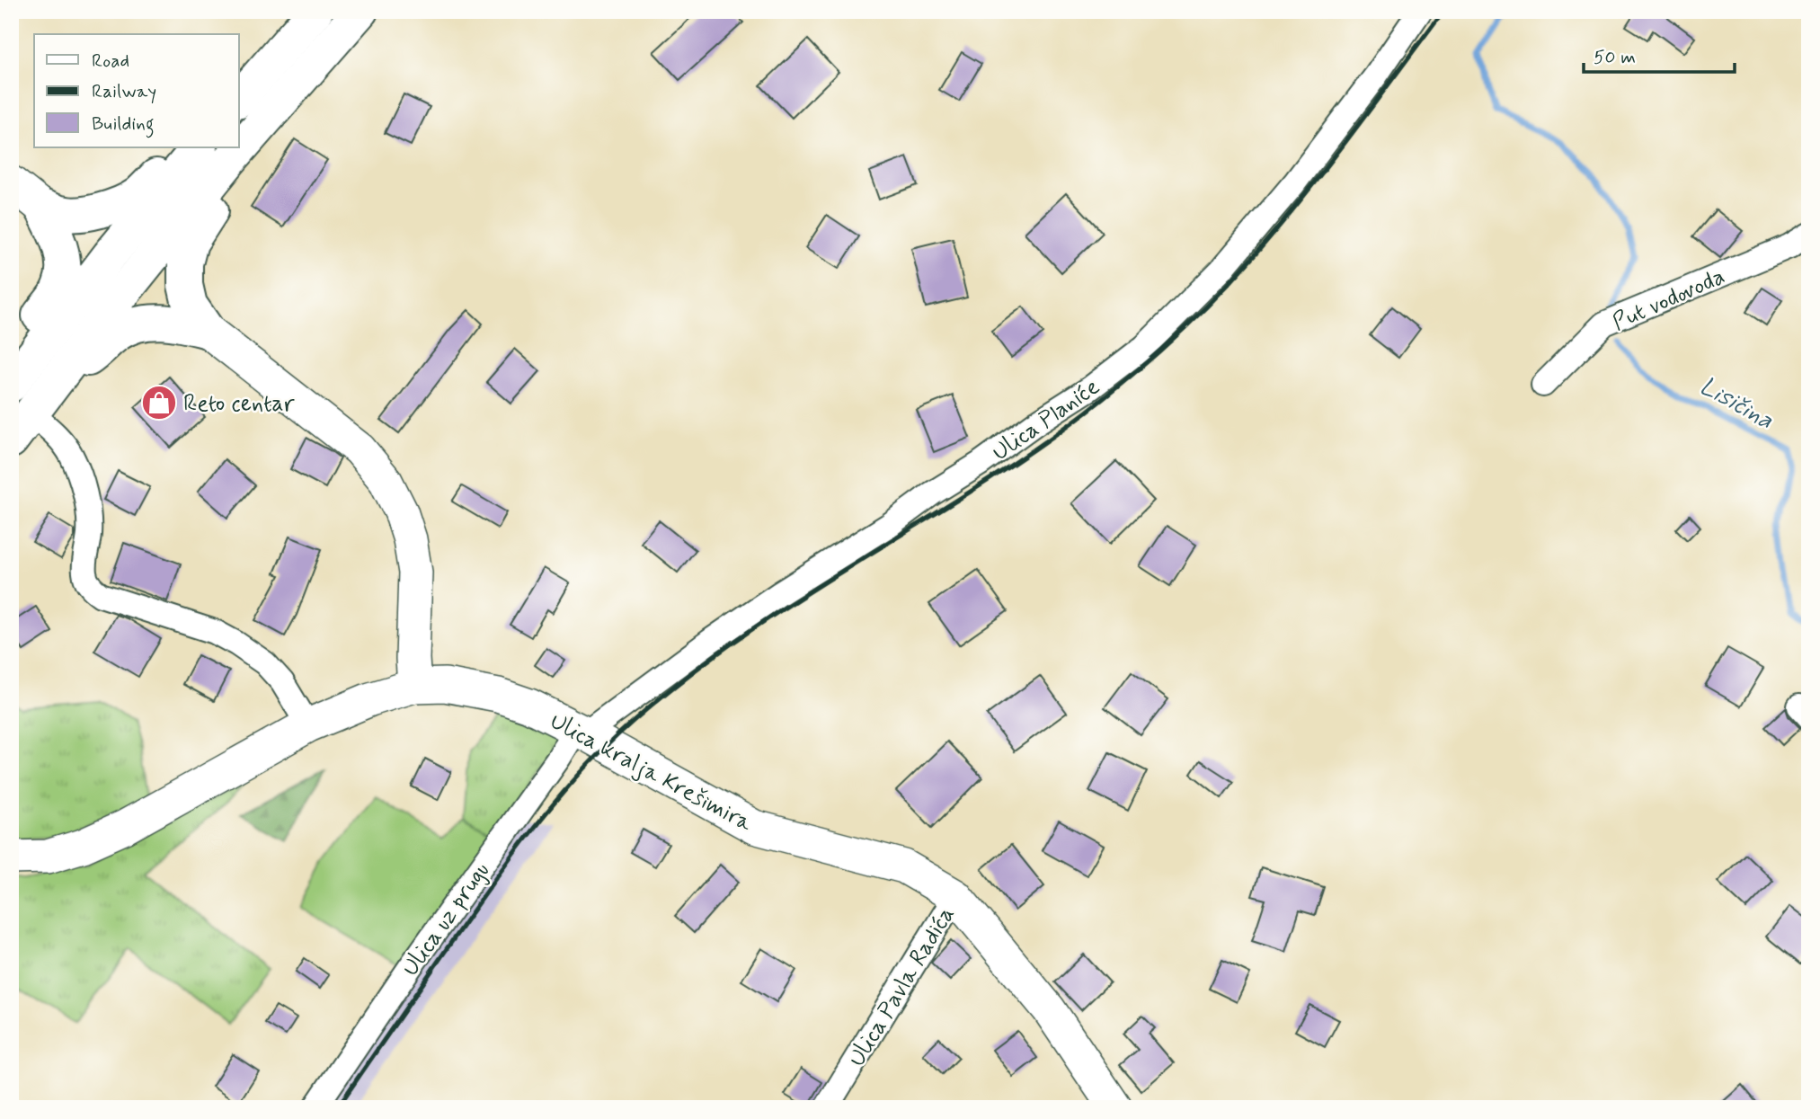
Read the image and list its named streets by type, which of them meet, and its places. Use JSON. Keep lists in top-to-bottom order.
{
  "streets": {
    "street": [
      "Put vodovoda",
      "Ulica Planiće",
      "Ulica kralja Krešimira",
      "Ulica uz prugu",
      "Ulica Pavla Radića"
    ]
  },
  "crossings": [
    ["Ulica Planiće", "Ulica kralja Krešimira"],
    ["Ulica Planiće", "Ulica uz prugu"],
    ["Ulica kralja Krešimira", "Ulica uz prugu"],
    ["Ulica kralja Krešimira", "Ulica Pavla Radića"]
  ],
  "water": ["Lisičina"],
  "places": {
    "shop": ["Reto centar"]
  },
  "legend": ["Road", "Railway", "Building"],
  "scale_bar": "50 m"
}
